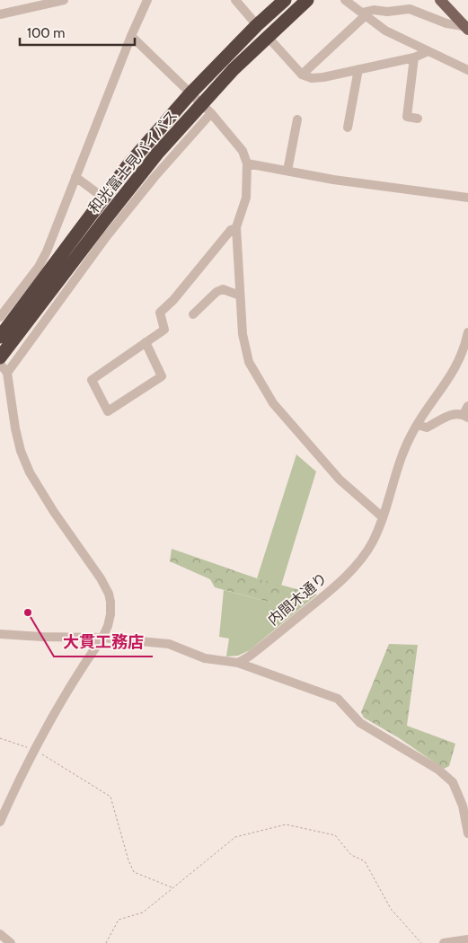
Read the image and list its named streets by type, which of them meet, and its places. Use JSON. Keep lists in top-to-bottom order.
{
  "streets": {
    "highway": ["和光富士見バイパス"],
    "street": ["内間木通り"]
  },
  "places": ["大貫工務店"],
  "scale_bar": "100 m"
}
